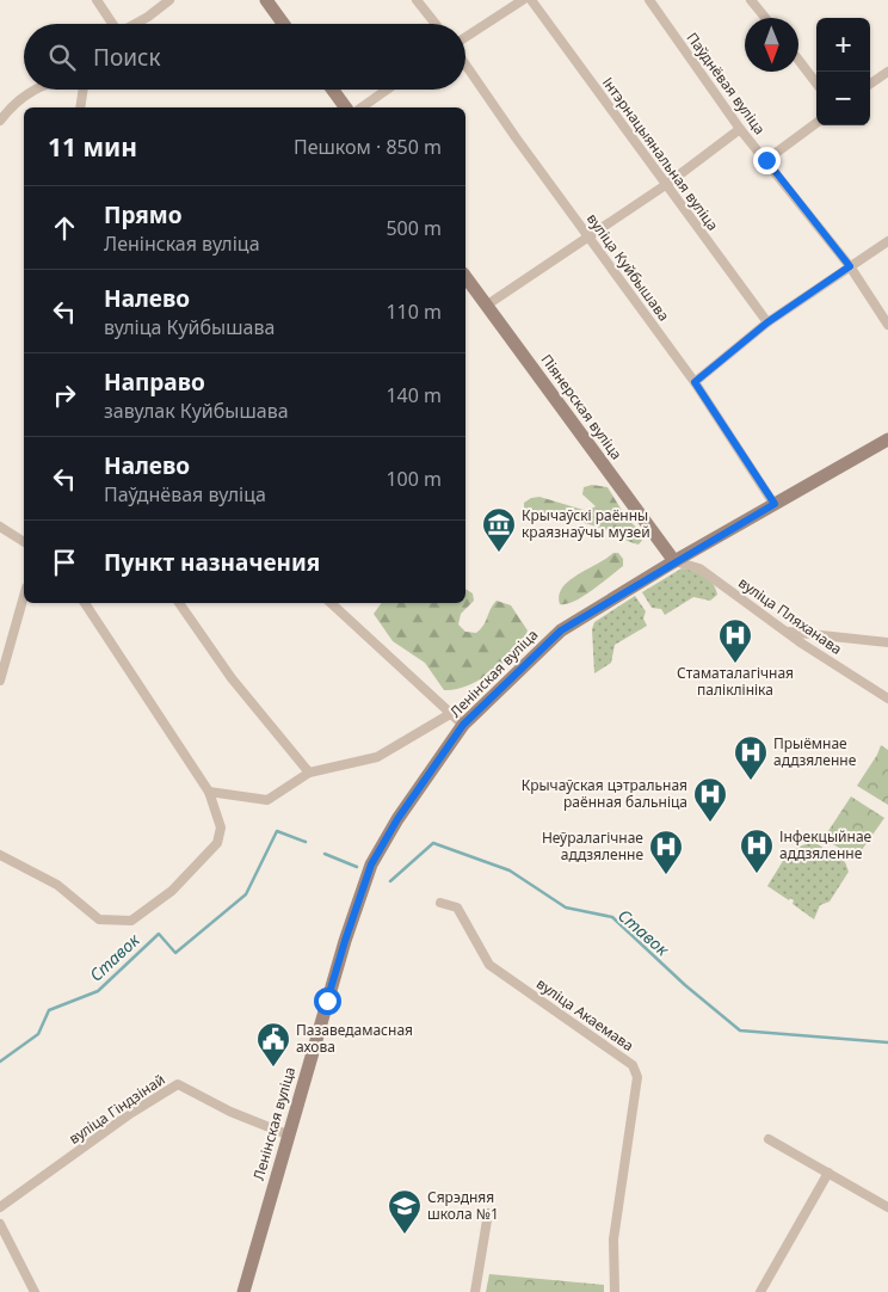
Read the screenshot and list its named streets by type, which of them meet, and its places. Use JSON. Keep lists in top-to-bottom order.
{
  "streets": {
    "main road": ["Піянерская вуліца", "Ленінская вуліца"],
    "street": [
      "Паўднёвая вуліца",
      "Інтэрнацыянальная вуліца",
      "вуліца Куйбышава",
      "вуліца Пляханава",
      "вуліца Акаемава",
      "вуліца Гіндзінай"
    ]
  },
  "crossings": [
    ["вуліца Куйбышава", "Ленінская вуліца"],
    ["Піянерская вуліца", "вуліца Пляханава"],
    ["Піянерская вуліца", "Ленінская вуліца"],
    ["вуліца Пляханава", "Ленінская вуліца"],
    ["Ленінская вуліца", "вуліца Гіндзінай"]
  ],
  "water": ["Ставок"],
  "places": {
    "museum": ["Крычаўскі раённы краязнаўчы музей"],
    "hospital": [
      "Стаматалагічная паліклініка",
      "Прыёмнае аддзяленне",
      "Крычаўская цэтральная раённая бальніца",
      "Інфекцыйнае аддзяленне",
      "Неўралагічнае аддзяленне"
    ],
    "public building": ["Пазаведамасная ахова"],
    "school or university": ["Сярэдняя школа №1"]
  },
  "north": "bottom",
  "page": {
    "map_buttons": ["+", "−"],
    "search": "Поиск",
    "heading": ["11 мин", "Пешком · 850 m"],
    "list": [
      ["Прямо", "Ленінская вуліца", "500 m"],
      ["Налево", "вуліца Куйбышава", "110 m"],
      ["Направо", "завулак Куйбышава", "140 m"],
      ["Налево", "Паўднёвая вуліца", "100 m"],
      "Пункт назначения"
    ]
  }
}
